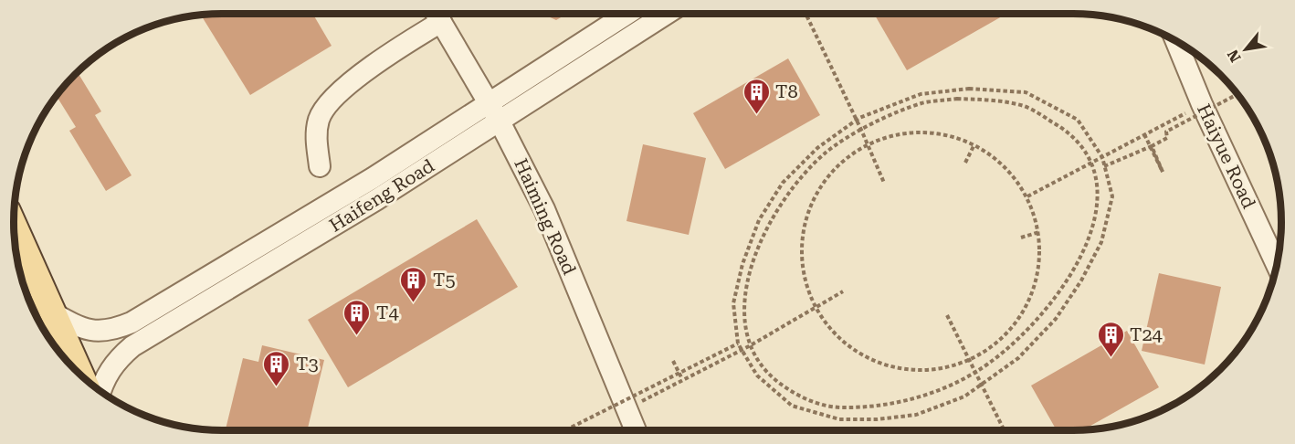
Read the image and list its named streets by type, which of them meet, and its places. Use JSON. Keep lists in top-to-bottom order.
{
  "streets": {
    "street": ["Haiyue Road", "Haifeng Road", "Haiming Road"]
  },
  "crossings": [
    ["Haifeng Road", "Haiming Road"]
  ],
  "places": {
    "building": [
      "T8",
      "T5",
      "T4",
      "T24",
      "T3"
    ]
  },
  "north": "bottom left"
}
